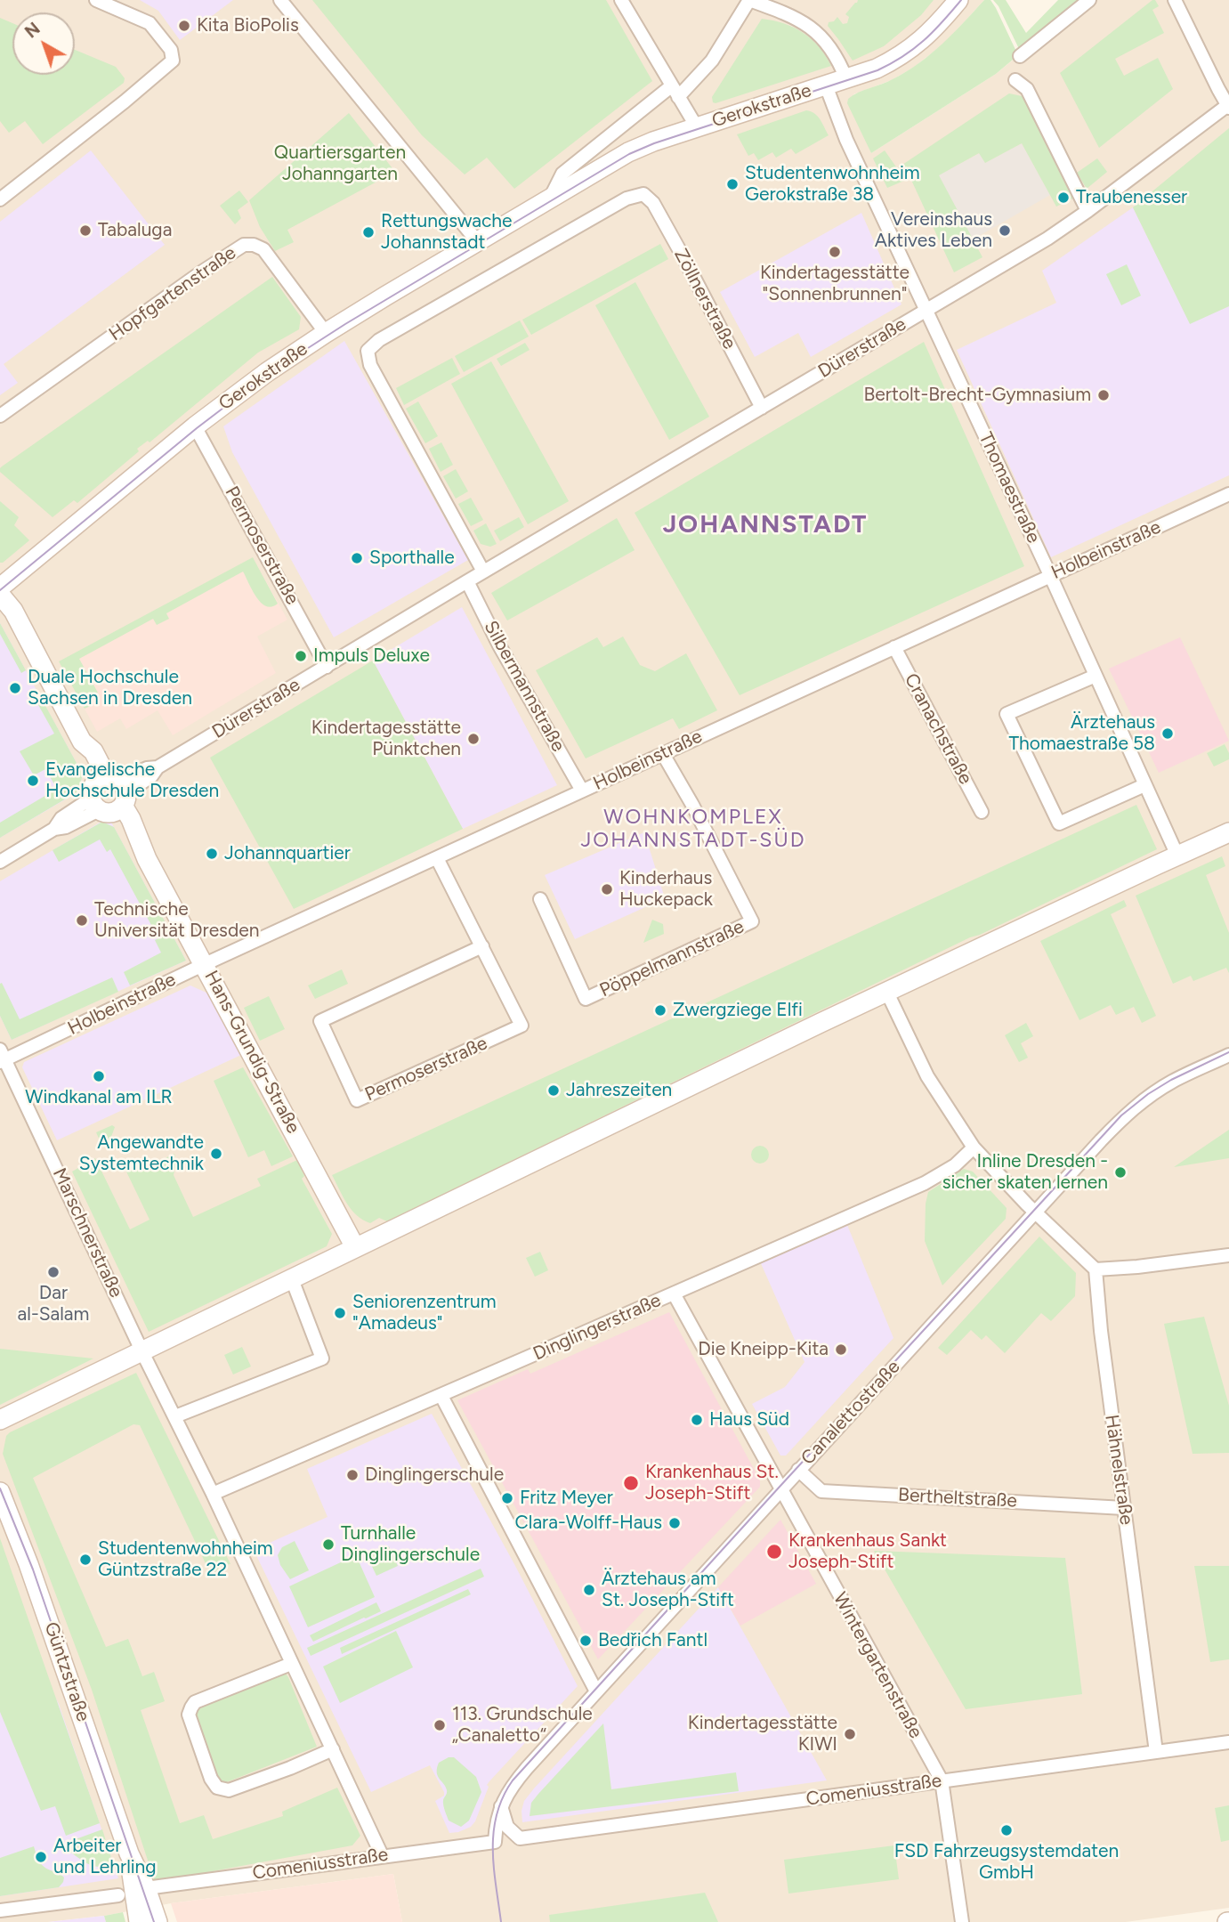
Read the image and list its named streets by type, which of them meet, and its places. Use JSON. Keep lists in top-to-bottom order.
{
  "streets": {
    "main road": ["Gerokstraße", "Hans-Grundig-Straße", "Güntzstraße"],
    "street": [
      "Hopfgartenstraße",
      "Zöllnerstraße",
      "Dürerstraße",
      "Thomaestraße",
      "Permoserstraße",
      "Holbeinstraße",
      "Silbermannstraße",
      "Cranachstraße",
      "Pöppelmannstraße",
      "Marschnerstraße",
      "Dinglingerstraße",
      "Canalettostraße",
      "Hähnelstraße",
      "Bertheltstraße",
      "Wintergartenstraße",
      "Comeniusstraße"
    ]
  },
  "crossings": [
    ["Gerokstraße", "Hopfgartenstraße"],
    ["Gerokstraße", "Thomaestraße"],
    ["Gerokstraße", "Permoserstraße"],
    ["Zöllnerstraße", "Dürerstraße"],
    ["Dürerstraße", "Thomaestraße"],
    ["Dürerstraße", "Permoserstraße"],
    ["Dürerstraße", "Silbermannstraße"],
    ["Dürerstraße", "Hans-Grundig-Straße"],
    ["Thomaestraße", "Holbeinstraße"],
    ["Permoserstraße", "Holbeinstraße"],
    ["Holbeinstraße", "Silbermannstraße"],
    ["Holbeinstraße", "Cranachstraße"],
    ["Holbeinstraße", "Pöppelmannstraße"],
    ["Holbeinstraße", "Hans-Grundig-Straße"],
    ["Holbeinstraße", "Marschnerstraße"],
    ["Marschnerstraße", "Dinglingerstraße"],
    ["Marschnerstraße", "Comeniusstraße"],
    ["Dinglingerstraße", "Wintergartenstraße"],
    ["Canalettostraße", "Bertheltstraße"],
    ["Canalettostraße", "Wintergartenstraße"],
    ["Canalettostraße", "Comeniusstraße"],
    ["Hähnelstraße", "Bertheltstraße"],
    ["Hähnelstraße", "Comeniusstraße"],
    ["Wintergartenstraße", "Comeniusstraße"],
    ["Güntzstraße", "Comeniusstraße"]
  ],
  "districts": ["JOHANNSTADT", "WOHNKOMPLEX JOHANNSTADT-SÜD"],
  "parks": ["Quartiersgarten Johanngarten"],
  "places": [
    "Kita BioPolis",
    "Studentenwohnheim Gerokstraße 38",
    "Traubenesser",
    "Tabaluga",
    "Vereinshaus Aktives Leben",
    "Rettungswache Johannstadt",
    "Kindertagesstätte \"Sonnenbrunnen\"",
    "Bertolt-Brecht-Gymnasium",
    "Sporthalle",
    "Impuls Deluxe",
    "Duale Hochschule Sachsen in Dresden",
    "Ärztehaus Thomaestraße 58",
    "Kindertagesstätte Pünktchen",
    "Evangelische Hochschule Dresden",
    "Johannquartier",
    "Kinderhaus Huckepack",
    "Technische Universität Dresden",
    "Zwergziege Elfi",
    "Windkanal am ILR",
    "Jahreszeiten",
    "Angewandte Systemtechnik",
    "Inline Dresden - sicher skaten lernen",
    "Dar al-Salam",
    "Seniorenzentrum \"Amadeus\"",
    "Die Kneipp-Kita",
    "Haus Süd",
    "Dinglingerschule",
    "Krankenhaus St. Joseph-Stift",
    "Fritz Meyer",
    "Clara-Wolff-Haus",
    "Turnhalle Dinglingerschule",
    "Krankenhaus Sankt Joseph-Stift",
    "Studentenwohnheim Güntzstraße 22",
    "Ärztehaus am St. Joseph-Stift",
    "Bedřich Fantl",
    "113. Grundschule „Canaletto“",
    "Kindertagesstätte KIWI",
    "FSD Fahrzeugsystemdaten GmbH",
    "Arbeiter und Lehrling"
  ],
  "north": "top left"
}
